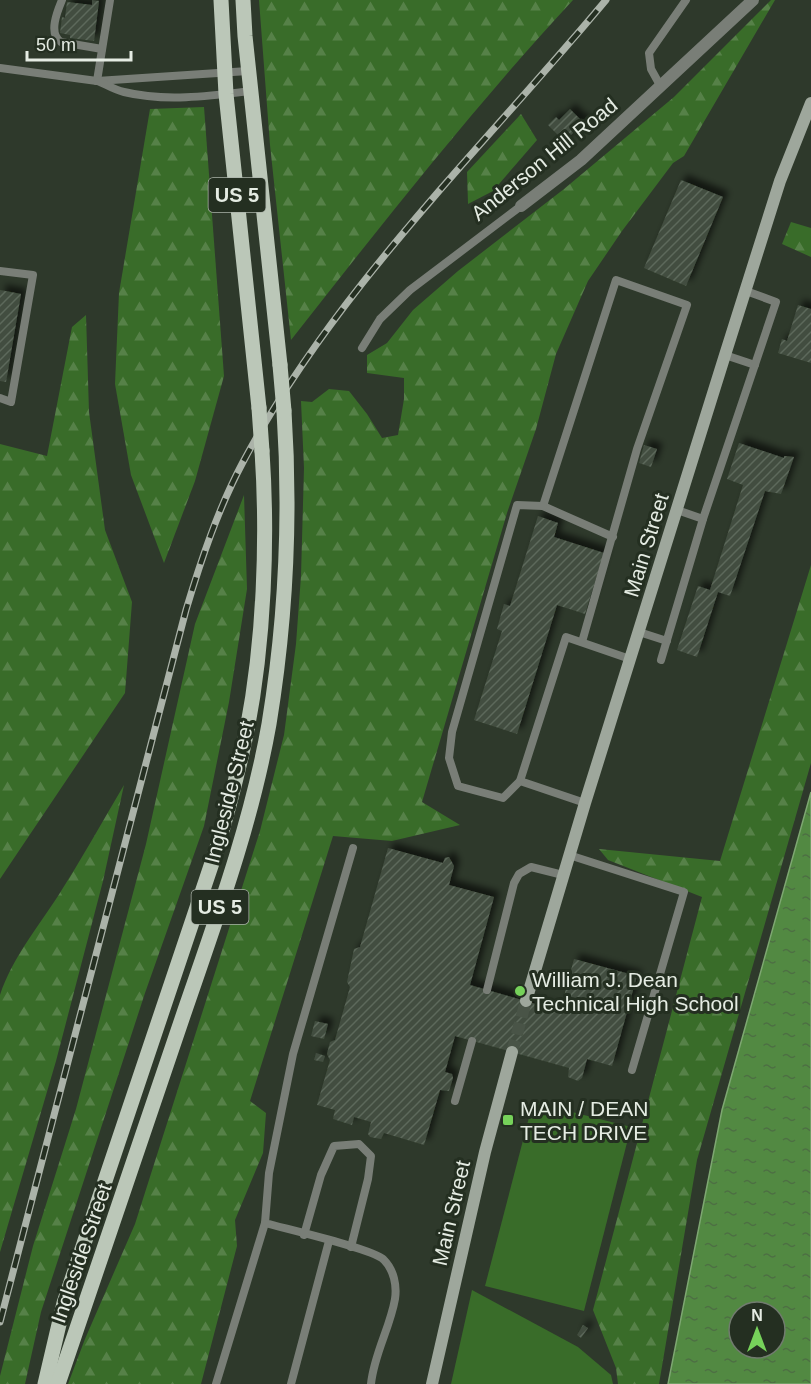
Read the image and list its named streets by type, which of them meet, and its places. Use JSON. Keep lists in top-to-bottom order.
{
  "streets": {
    "main road": ["US 5", "Main Street", "Ingleside Street"],
    "street": ["Anderson Hill Road"]
  },
  "crossings": [
    ["US 5", "Ingleside Street"]
  ],
  "places": {
    "other": ["William J. Dean Technical High School"],
    "transit": ["MAIN / DEAN TECH DRIVE"]
  },
  "scale_bar": "50 m",
  "north": "top"
}
